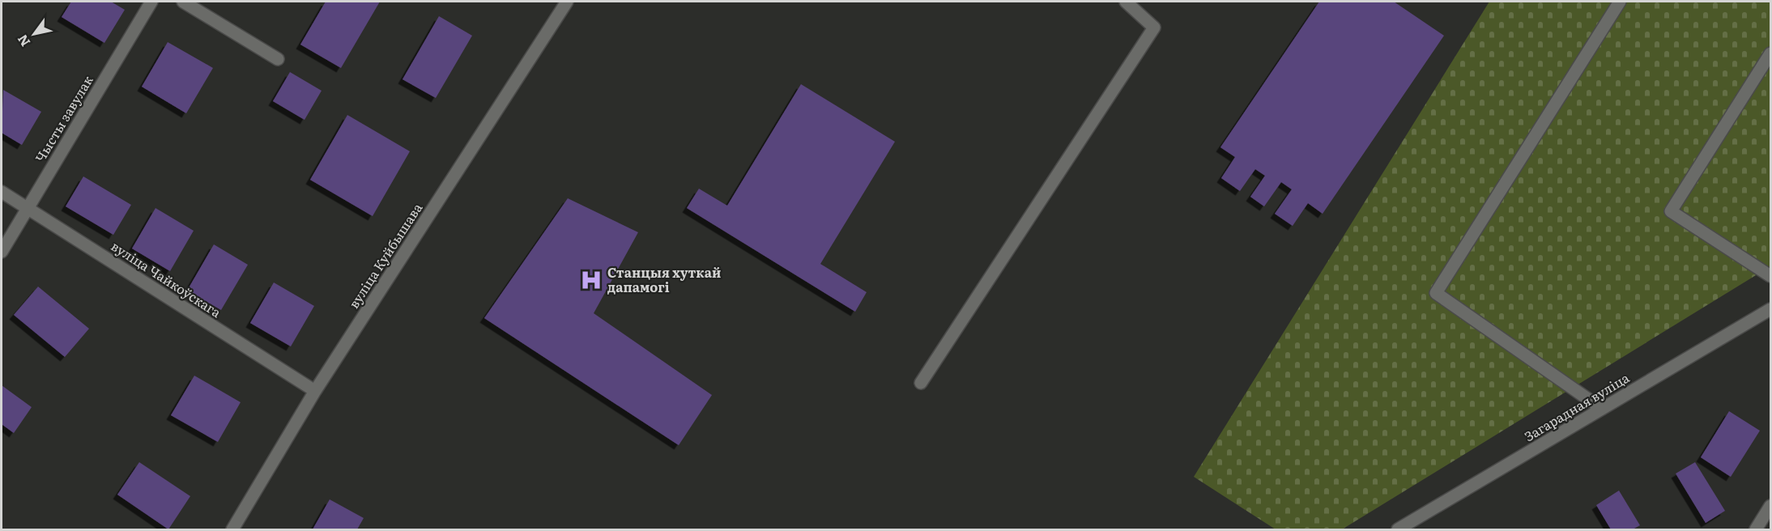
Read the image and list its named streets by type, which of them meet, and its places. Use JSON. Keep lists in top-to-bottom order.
{
  "streets": {
    "street": [
      "Чысты завулак",
      "вуліца Куйбышава",
      "вуліца Чайкоўскага",
      "Загарадная вуліца"
    ]
  },
  "crossings": [
    ["Чысты завулак", "вуліца Чайкоўскага"],
    ["вуліца Куйбышава", "вуліца Чайкоўскага"]
  ],
  "places": {
    "hospital": ["Станцыя хуткай дапамогі"]
  },
  "north": "bottom left"
}
